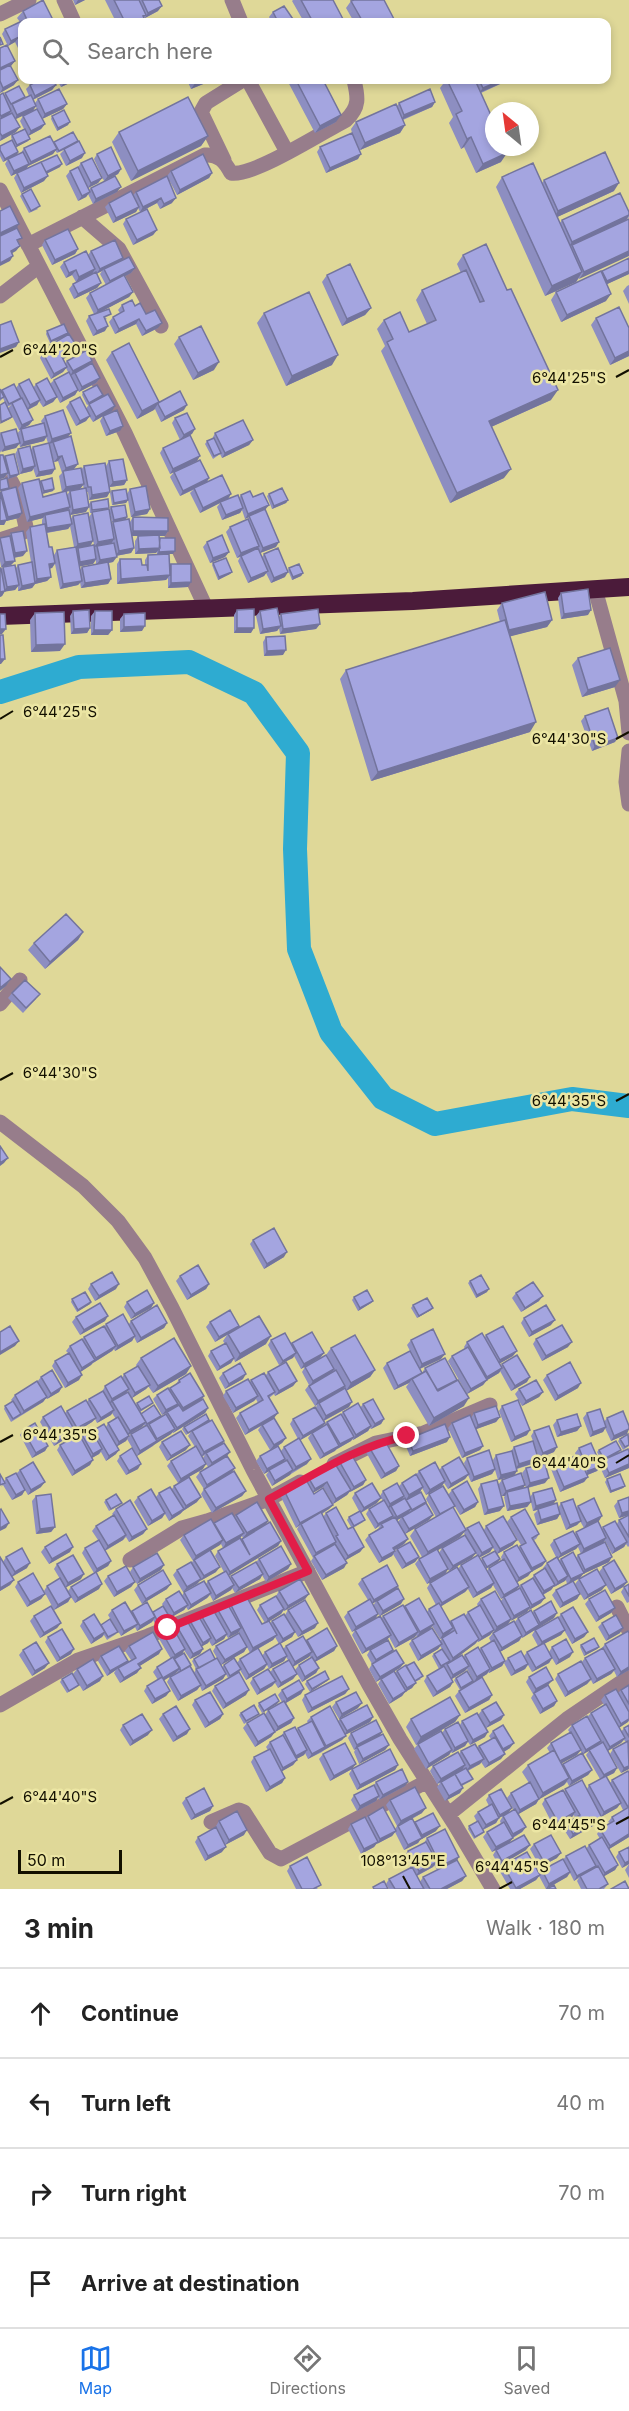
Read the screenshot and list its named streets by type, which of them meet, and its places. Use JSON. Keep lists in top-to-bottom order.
{
  "scale_bar": "50 m",
  "north": "top left",
  "page": {
    "search": "Search here",
    "scale": "50 m",
    "heading": ["3 min", "Walk · 180 m"],
    "list": [
      ["Continue", "70 m"],
      ["Turn left", "40 m"],
      ["Turn right", "70 m"],
      "Arrive at destination"
    ],
    "nav": ["Map", "Directions", "Saved"]
  },
  "coordinates": [
    "6°44'20\"S",
    "6°44'25\"S",
    "6°44'30\"S",
    "6°44'35\"S",
    "6°44'40\"S",
    "6°44'45\"S",
    "108°13'45\"E"
  ]
}
